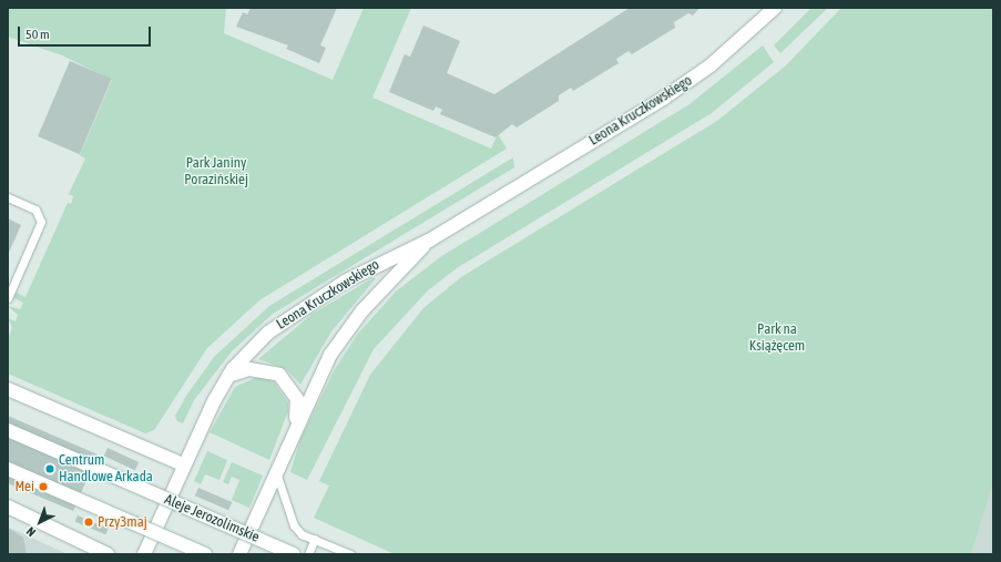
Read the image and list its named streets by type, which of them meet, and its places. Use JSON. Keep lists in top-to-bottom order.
{
  "streets": {
    "street": ["Leona Kruczkowskiego", "Aleje Jerozolimskie"]
  },
  "parks": ["Park Janiny Porazińskiej", "Park na Książęcem"],
  "places": ["Centrum Handlowe Arkada", "Mei", "Przy3maj"],
  "scale_bar": "50 m",
  "north": "bottom left"
}
